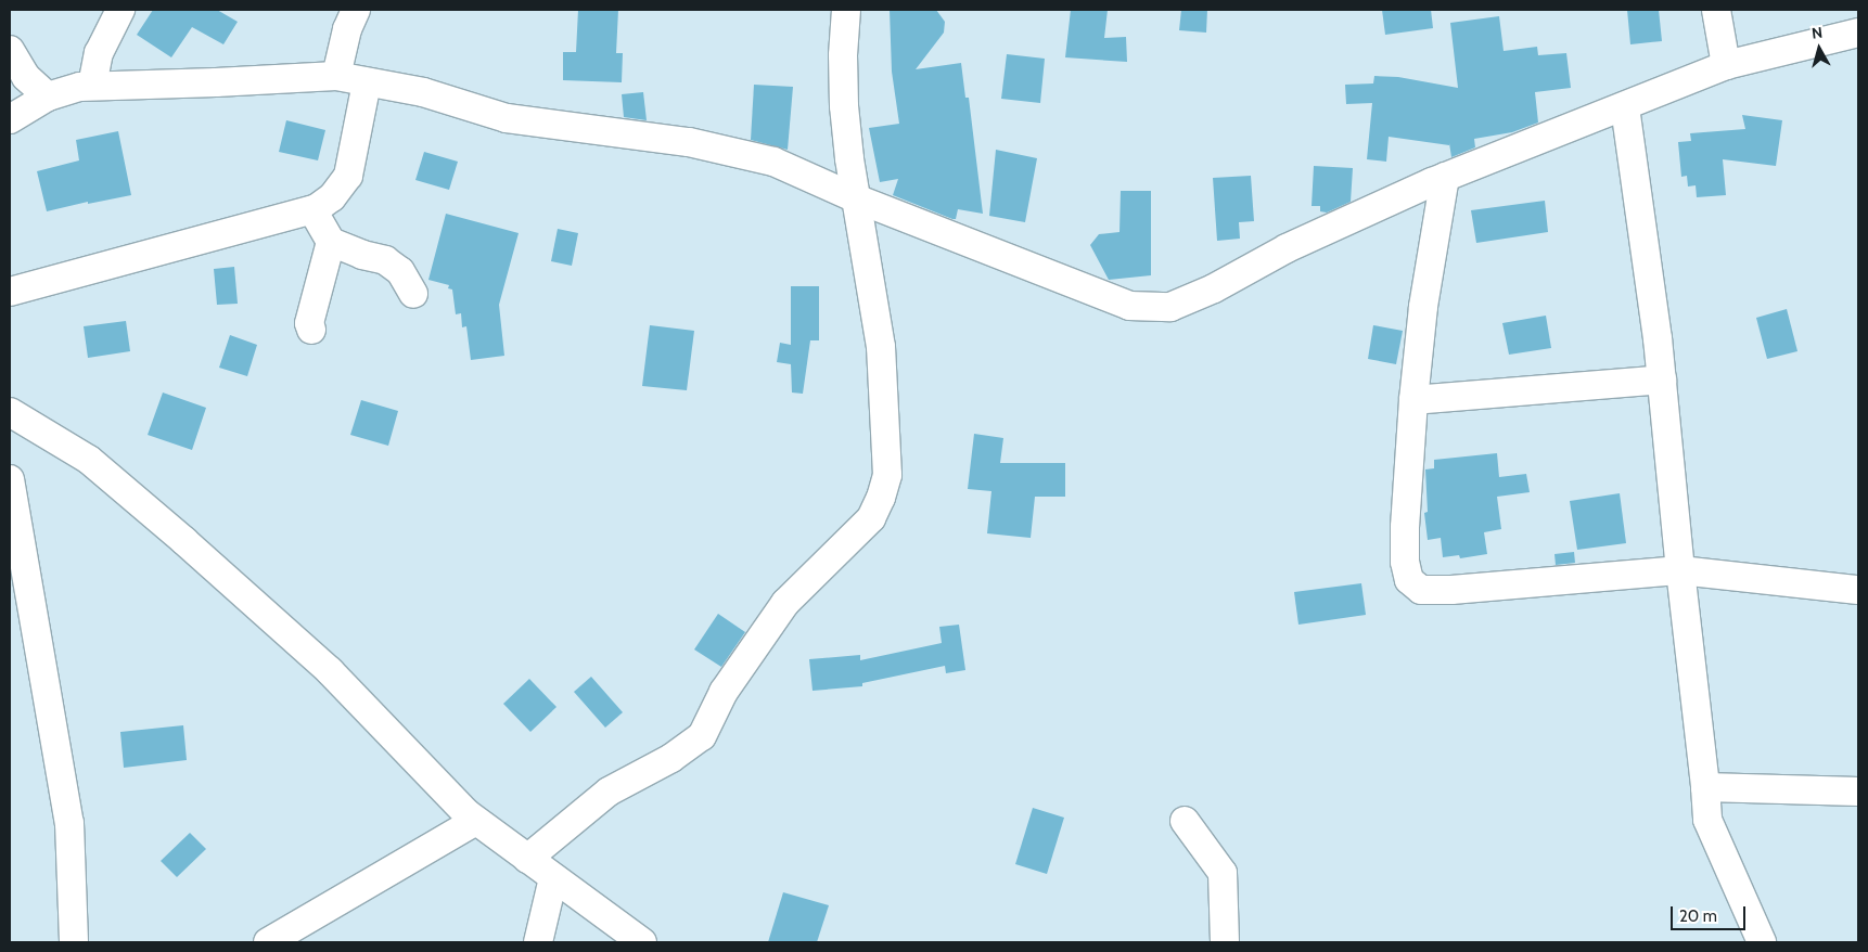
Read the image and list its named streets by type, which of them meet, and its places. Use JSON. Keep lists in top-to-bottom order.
{
  "scale_bar": "20 m",
  "north": "top"
}
